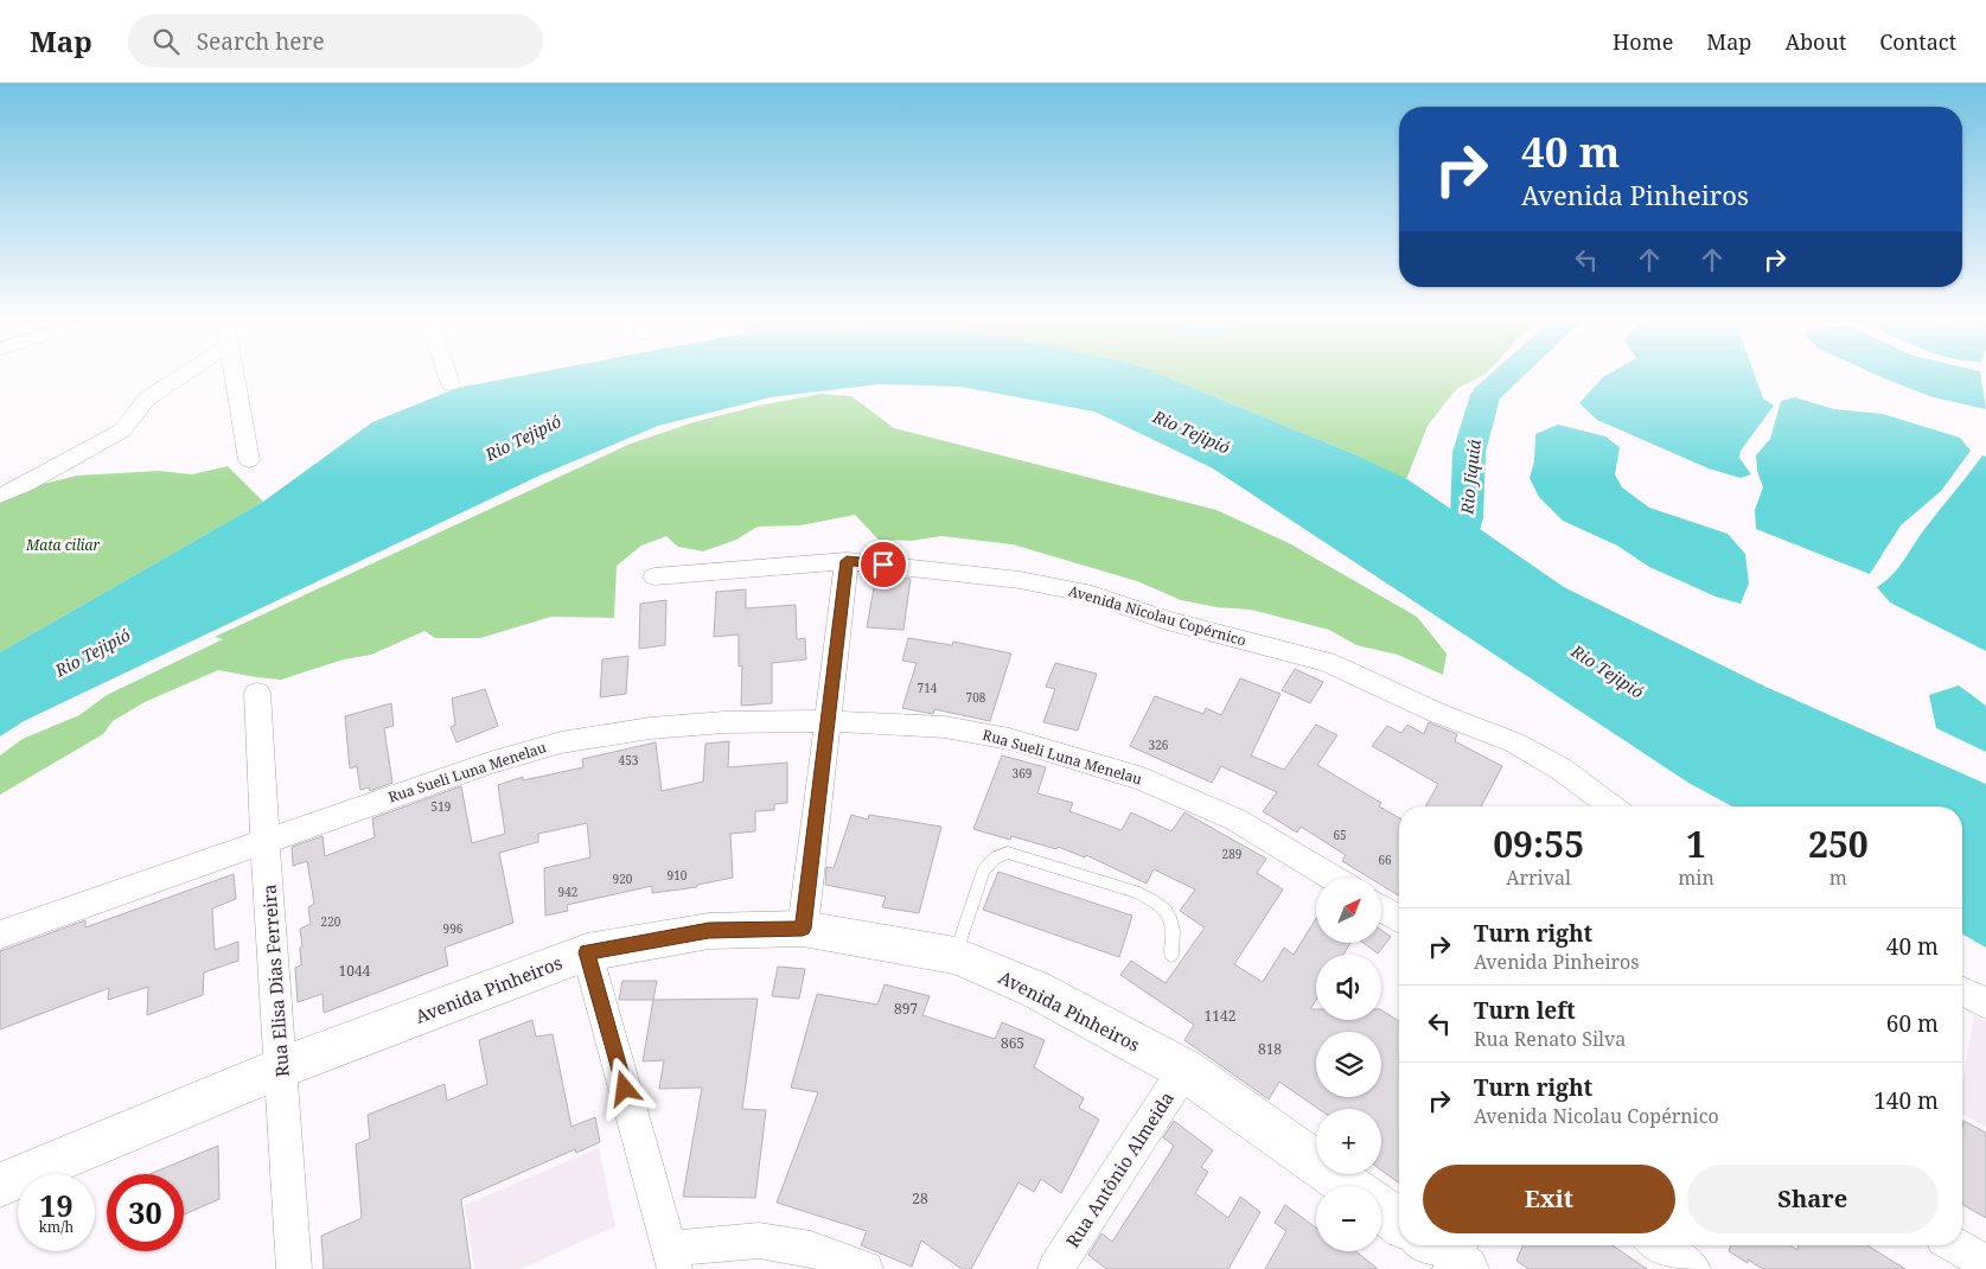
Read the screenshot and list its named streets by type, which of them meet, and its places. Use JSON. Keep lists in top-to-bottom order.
{
  "streets": {
    "street": [
      "Avenida Nicolau Copérnico",
      "Rua Sueli Luna Menelau",
      "Rua Elisa Dias Ferreira",
      "Avenida Pinheiros",
      "Rua Antônio Almeida"
    ]
  },
  "crossings": [
    ["Rua Sueli Luna Menelau", "Rua Elisa Dias Ferreira"],
    ["Rua Elisa Dias Ferreira", "Avenida Pinheiros"],
    ["Avenida Pinheiros", "Rua Antônio Almeida"]
  ],
  "water": ["Rio Tejipió", "Rio Jiquiá"],
  "parks": ["Mata ciliar"],
  "house_numbers": [
    "714",
    "708",
    "326",
    "453",
    "369",
    "519",
    "65",
    "289",
    "66",
    "910",
    "920",
    "942",
    "220",
    "996",
    "1044",
    "897",
    "1142",
    "865",
    "818",
    "28"
  ],
  "north": "top right",
  "page": {
    "header": "Map",
    "search": "Search here",
    "nav": [
      "Home",
      "Map",
      "About",
      "Contact"
    ],
    "turn": ["40 m", "Avenida Pinheiros"],
    "eta": [
      "09:55",
      "Arrival",
      "1",
      "min",
      "250",
      "m"
    ],
    "map_buttons": ["+", "−"],
    "list": [
      {
        "name": "Turn right",
        "note": "Avenida Pinheiros",
        "value": "40 m"
      },
      {
        "name": "Turn left",
        "note": "Rua Renato Silva",
        "value": "60 m"
      },
      {
        "name": "Turn right",
        "note": "Avenida Nicolau Copérnico",
        "value": "140 m"
      }
    ],
    "buttons": ["Exit", "Share"],
    "speed": "19 km/h",
    "limit": "30"
  }
}
